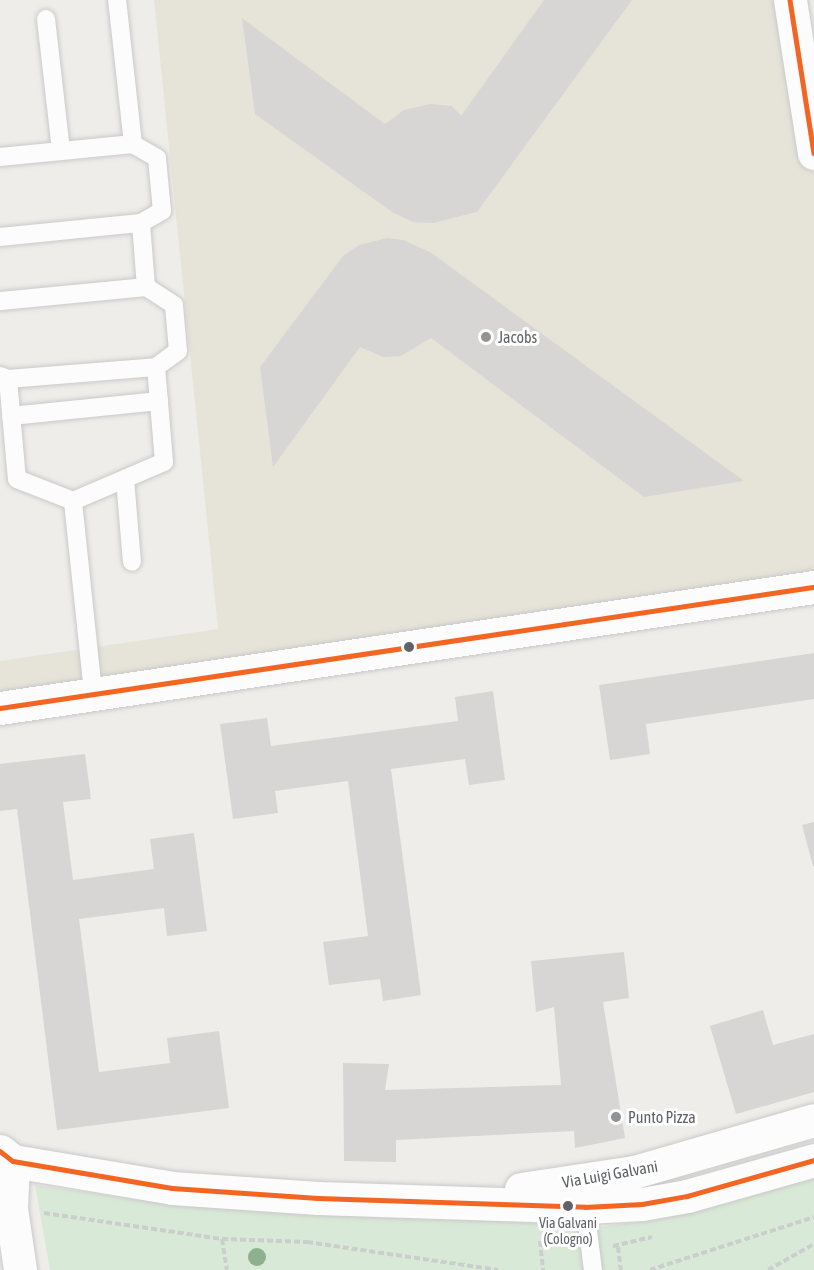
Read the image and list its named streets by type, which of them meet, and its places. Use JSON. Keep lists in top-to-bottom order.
{
  "streets": {
    "street": ["Via Luigi Galvani"]
  },
  "places": ["Jacobs", "Punto Pizza", "Via Galvani (Cologno)"]
}
